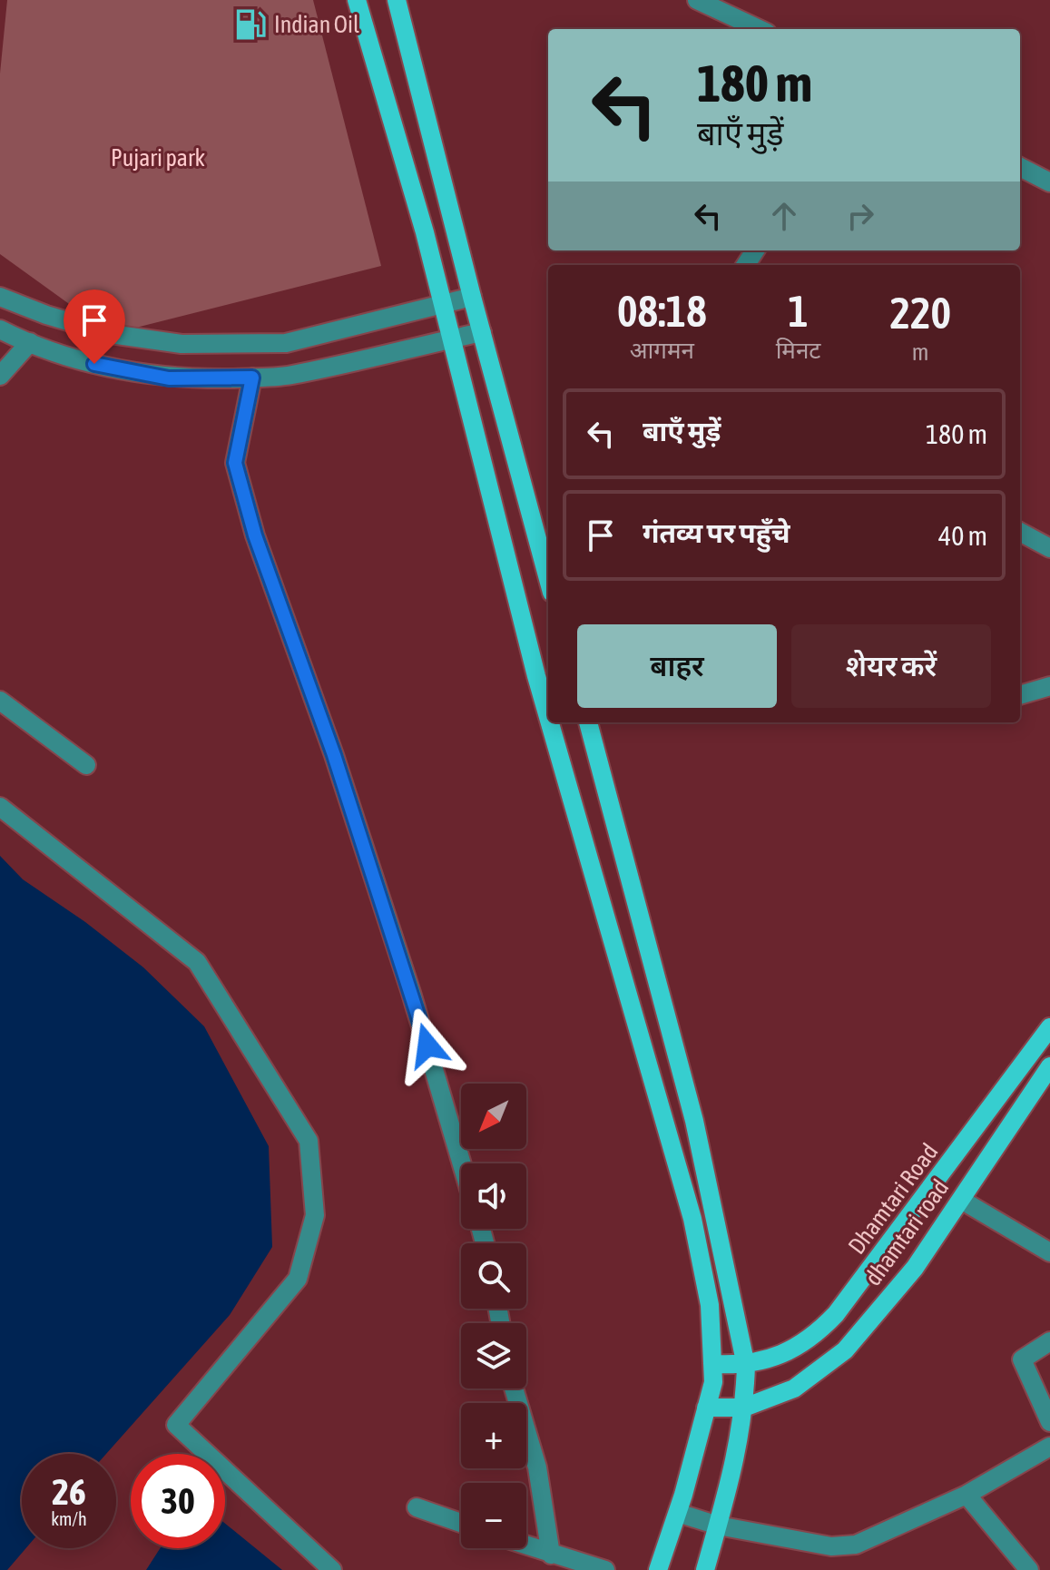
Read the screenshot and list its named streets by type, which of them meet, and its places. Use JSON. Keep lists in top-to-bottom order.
{
  "streets": {
    "main road": ["Dhamtari Road", "dhamtari road"]
  },
  "parks": ["Pujari park"],
  "places": {
    "fuel station": ["Indian Oil"]
  },
  "north": "bottom left",
  "page": {
    "turn": ["180 m", "बाएँ मुड़ें"],
    "eta": [
      "08:18",
      "आगमन",
      "1",
      "मिनट",
      "220",
      "m"
    ],
    "list": [
      {
        "name": "बाएँ मुड़ें",
        "value": "180 m"
      },
      {
        "name": "गंतव्य पर पहुँचे",
        "value": "40 m"
      }
    ],
    "buttons": ["बाहर", "शेयर करें"],
    "map_buttons": ["+", "−"],
    "speed": "26 km/h",
    "limit": "30"
  }
}
